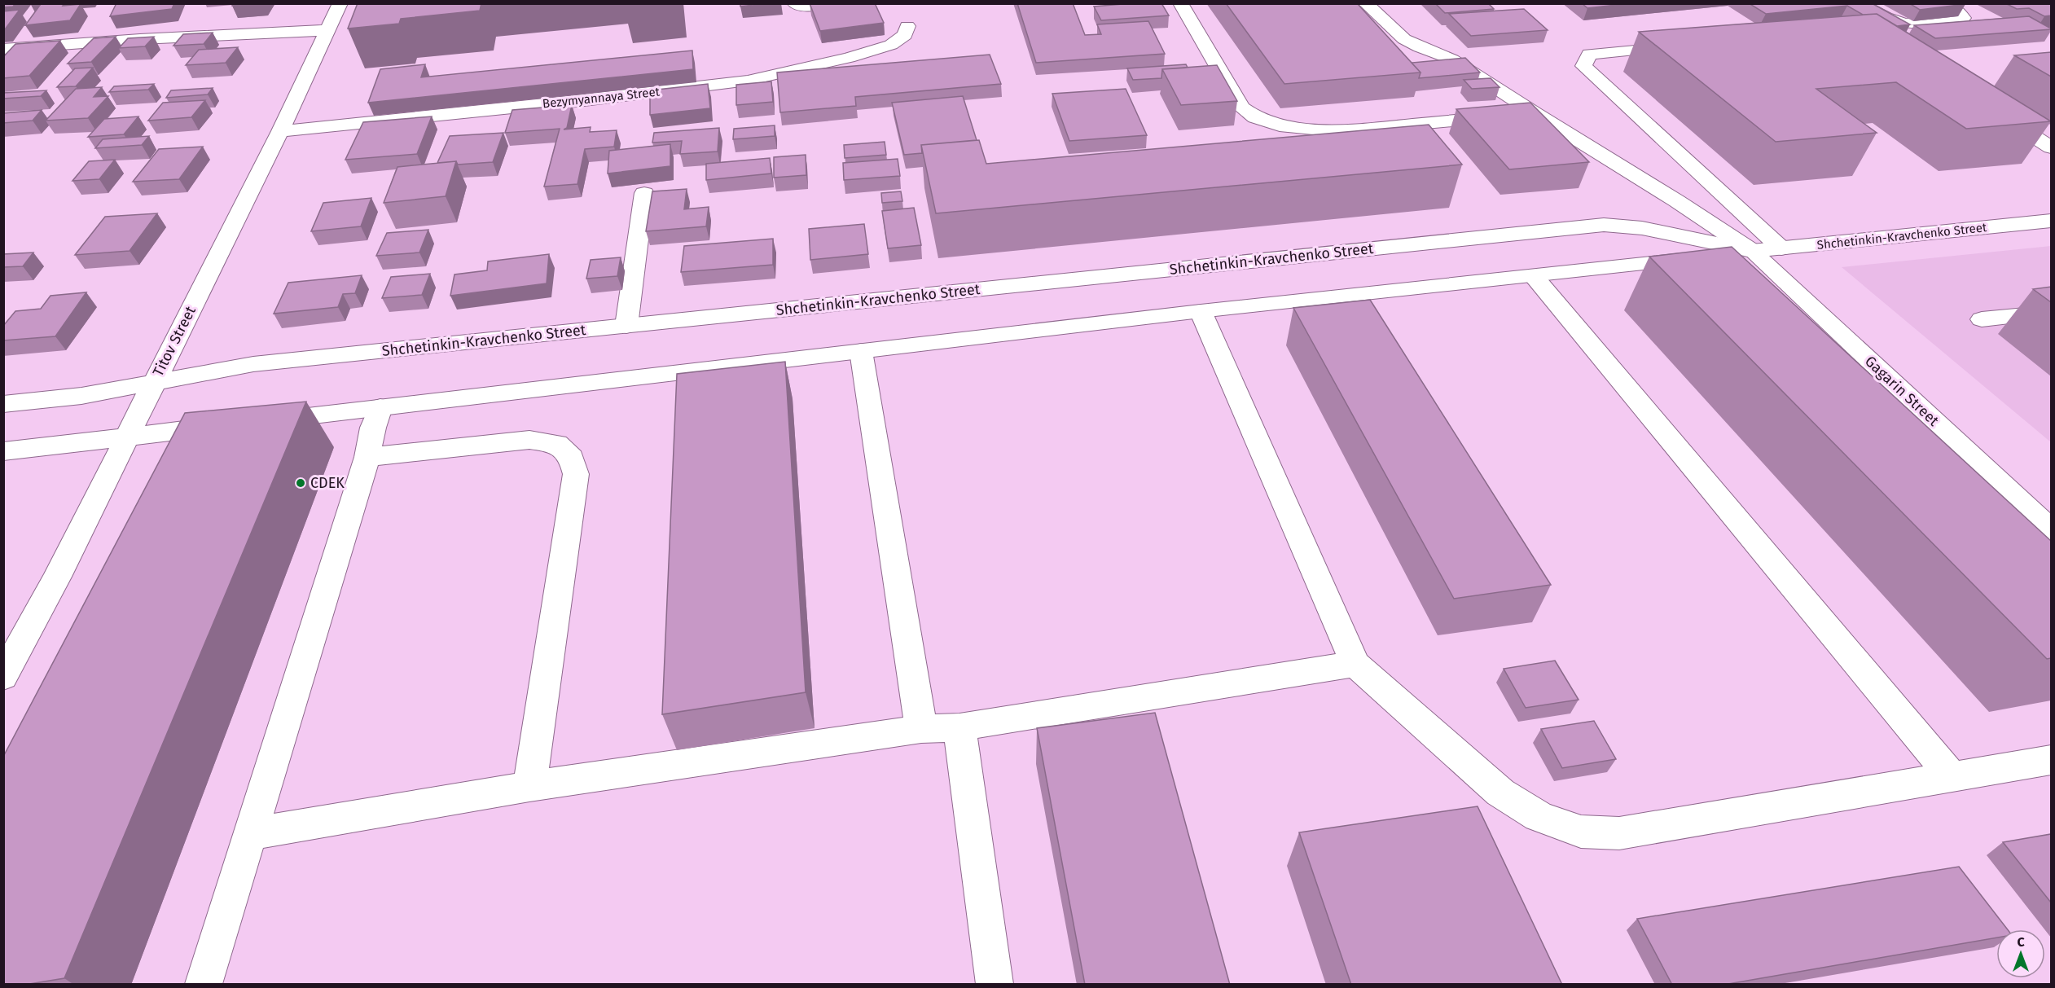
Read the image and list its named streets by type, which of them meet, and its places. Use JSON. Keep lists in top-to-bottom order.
{
  "streets": {
    "street": [
      "Bezymyannaya Street",
      "Shchetinkin-Kravchenko Street",
      "Titov Street",
      "Gagarin Street"
    ]
  },
  "crossings": [
    ["Bezymyannaya Street", "Titov Street"],
    ["Shchetinkin-Kravchenko Street", "Titov Street"],
    ["Shchetinkin-Kravchenko Street", "Gagarin Street"]
  ],
  "places": ["CDEK"],
  "north": "top"
}
